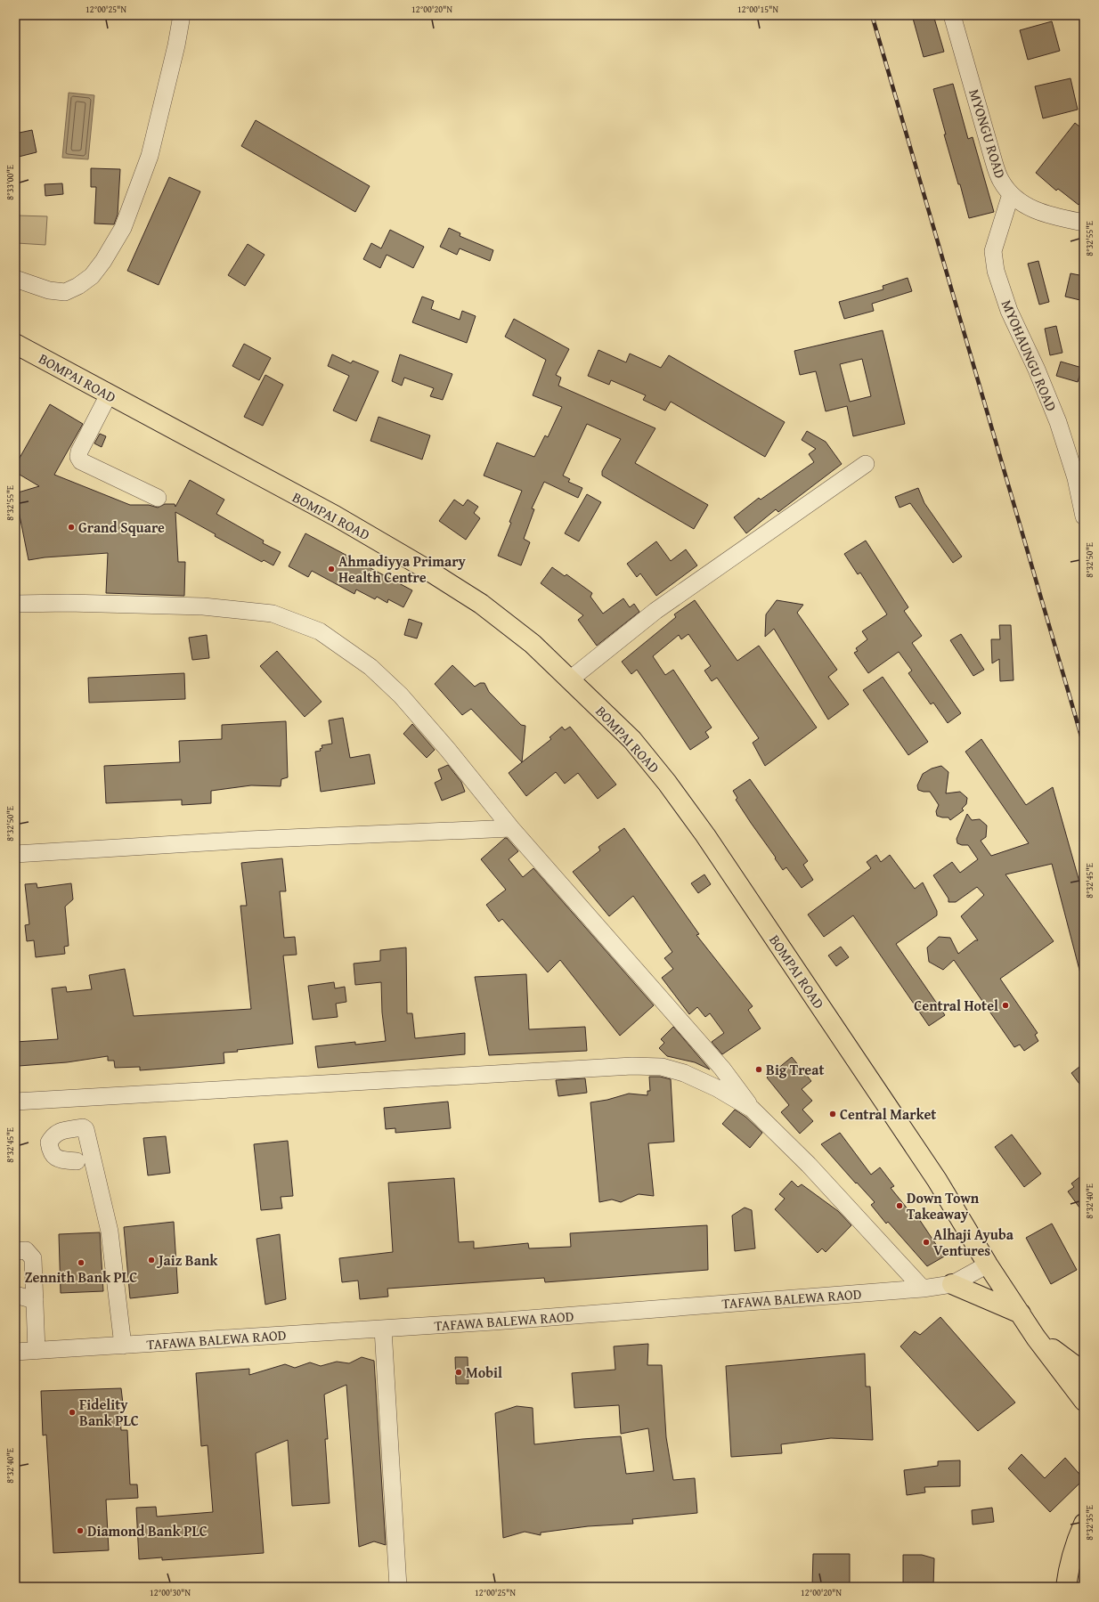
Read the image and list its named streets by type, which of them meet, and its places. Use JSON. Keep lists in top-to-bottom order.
{
  "streets": {
    "main road": ["BOMPAI ROAD"],
    "street": ["MYONGU ROAD", "MYOHAUNGU ROAD", "TAFAWA BALEWA RAOD"]
  },
  "crossings": [
    ["MYONGU ROAD", "MYOHAUNGU ROAD"],
    ["BOMPAI ROAD", "TAFAWA BALEWA RAOD"]
  ],
  "places": [
    "Grand Square",
    "Ahmadiyya Primary Health Centre",
    "Central Hotel",
    "Big Treat",
    "Central Market",
    "Down Town Takeaway",
    "Alhaji Ayuba Ventures",
    "Jaiz Bank",
    "Zennith Bank PLC",
    "Mobil",
    "Fidelity Bank PLC",
    "Diamond Bank PLC"
  ],
  "coordinates": [
    "12°00'25\"N",
    "12°00'20\"N",
    "12°00'15\"N",
    "8°33'00\"E",
    "8°32'55\"E",
    "8°32'50\"E",
    "8°32'45\"E",
    "8°32'40\"E",
    "8°32'35\"E",
    "12°00'30\"N"
  ]
}
